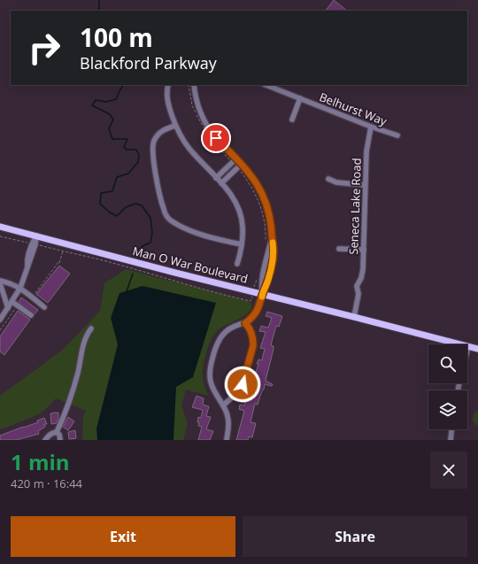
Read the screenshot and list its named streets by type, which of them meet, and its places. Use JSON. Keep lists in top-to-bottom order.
{
  "streets": {
    "main road": ["Man O War Boulevard"],
    "street": ["Belhurst Way", "Seneca Lake Road"]
  },
  "crossings": [
    ["Belhurst Way", "Seneca Lake Road"],
    ["Seneca Lake Road", "Man O War Boulevard"]
  ],
  "page": {
    "turn": ["100 m", "Blackford Parkway"],
    "heading": ["1 min", "420 m · 16:44"],
    "buttons": ["Exit", "Share"]
  }
}
